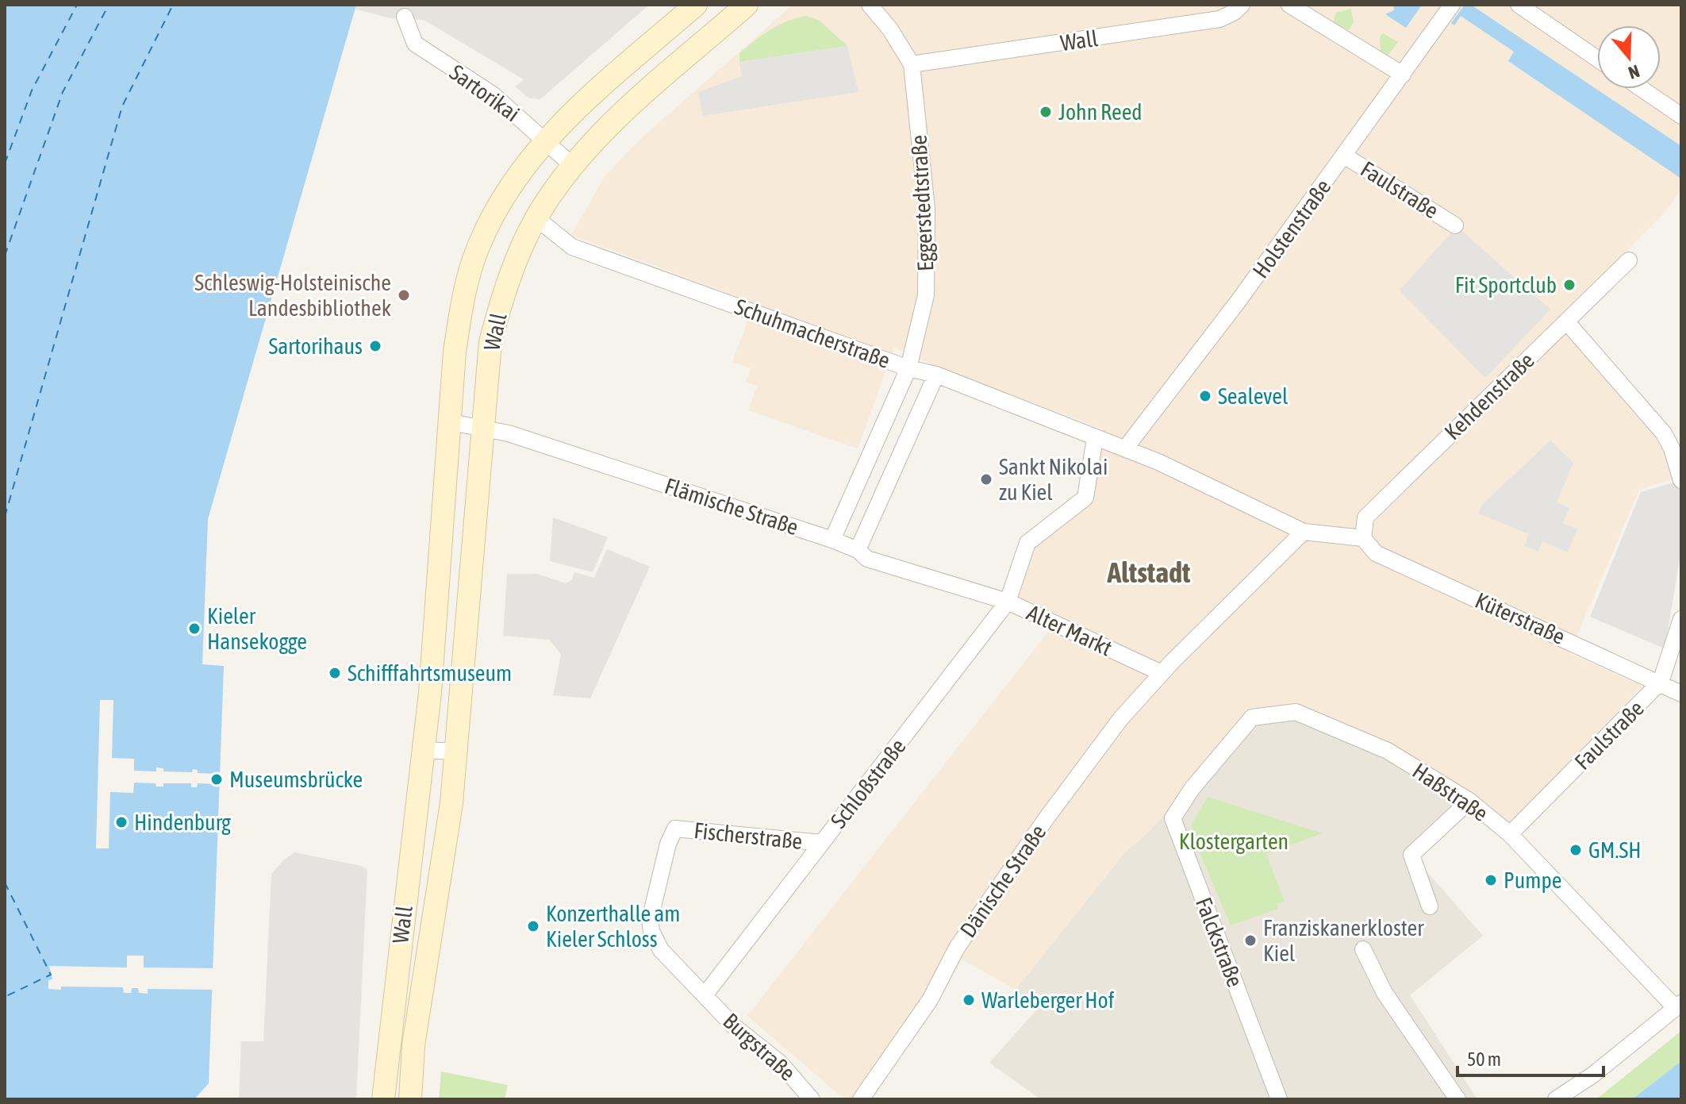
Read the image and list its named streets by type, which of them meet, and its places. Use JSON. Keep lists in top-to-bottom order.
{
  "streets": {
    "main road": ["Wall"],
    "street": [
      "Sartorikai",
      "Faulstraße",
      "Eggerstedtstraße",
      "Holstenstraße",
      "Schuhmacherstraße",
      "Kehdenstraße",
      "Flämische Straße",
      "Küterstraße",
      "Alter Markt",
      "Schloßstraße",
      "Haßstraße",
      "Fischerstraße",
      "Dänische Straße",
      "Falckstraße",
      "Burgstraße"
    ]
  },
  "crossings": [
    ["Wall", "Sartorikai"],
    ["Wall", "Eggerstedtstraße"],
    ["Wall", "Schuhmacherstraße"],
    ["Wall", "Flämische Straße"],
    ["Faulstraße", "Holstenstraße"],
    ["Faulstraße", "Küterstraße"],
    ["Faulstraße", "Haßstraße"],
    ["Eggerstedtstraße", "Schuhmacherstraße"],
    ["Eggerstedtstraße", "Flämische Straße"],
    ["Schuhmacherstraße", "Alter Markt"],
    ["Kehdenstraße", "Küterstraße"],
    ["Flämische Straße", "Alter Markt"],
    ["Flämische Straße", "Schloßstraße"],
    ["Alter Markt", "Schloßstraße"],
    ["Alter Markt", "Dänische Straße"],
    ["Schloßstraße", "Fischerstraße"],
    ["Schloßstraße", "Burgstraße"],
    ["Haßstraße", "Falckstraße"],
    ["Fischerstraße", "Burgstraße"]
  ],
  "districts": ["Altstadt"],
  "parks": ["Klostergarten"],
  "places": [
    "John Reed",
    "Fit Sportclub",
    "Schleswig-Holsteinische Landesbibliothek",
    "Sartorihaus",
    "Sealevel",
    "Sankt Nikolai zu Kiel",
    "Kieler Hansekogge",
    "Schifffahrtsmuseum",
    "Museumsbrücke",
    "Hindenburg",
    "GM.SH",
    "Pumpe",
    "Konzerthalle am Kieler Schloss",
    "Franziskanerkloster Kiel",
    "Warleberger Hof"
  ],
  "scale_bar": "50 m",
  "north": "bottom"
}
